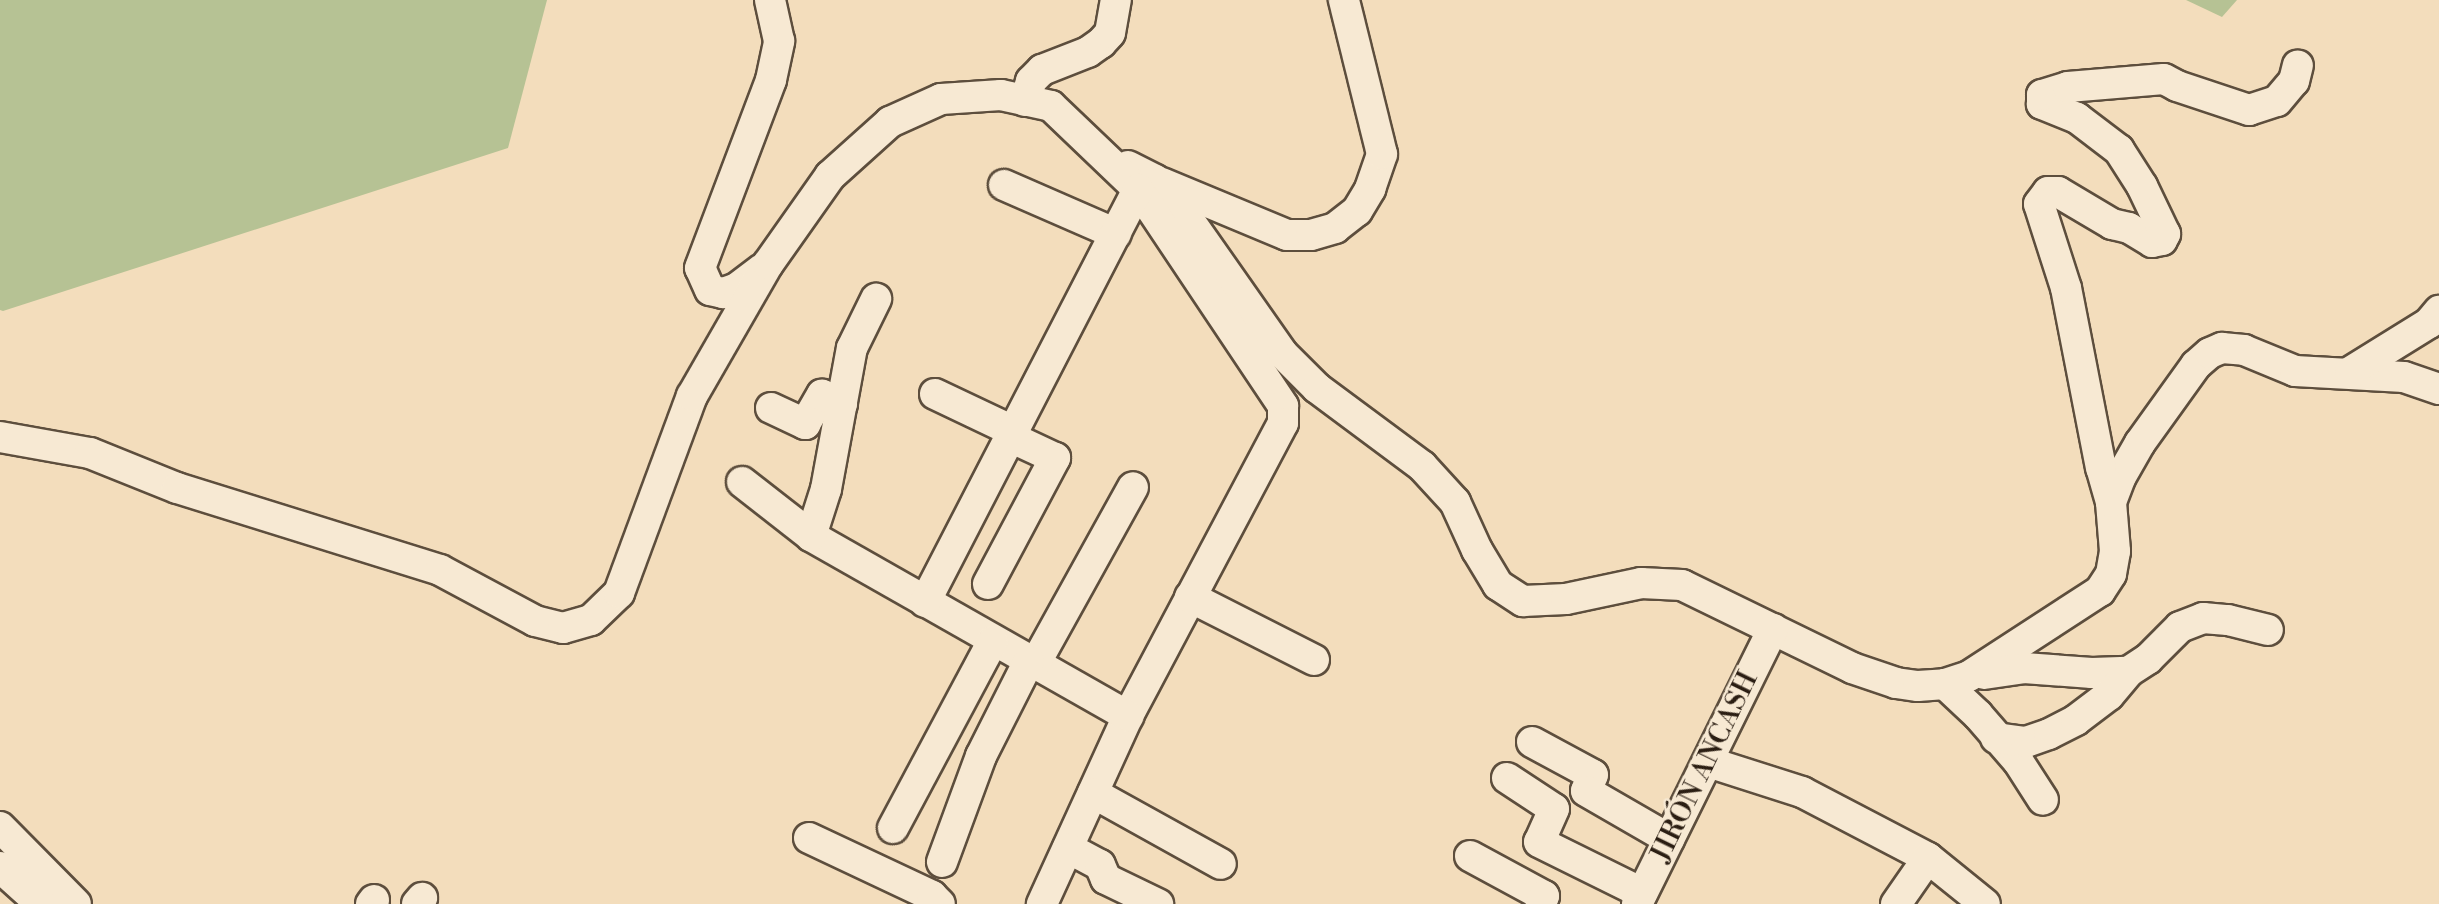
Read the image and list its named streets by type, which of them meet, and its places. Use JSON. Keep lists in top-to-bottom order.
{
  "streets": {
    "street": ["JIRÓN ANCASH"]
  }
}
